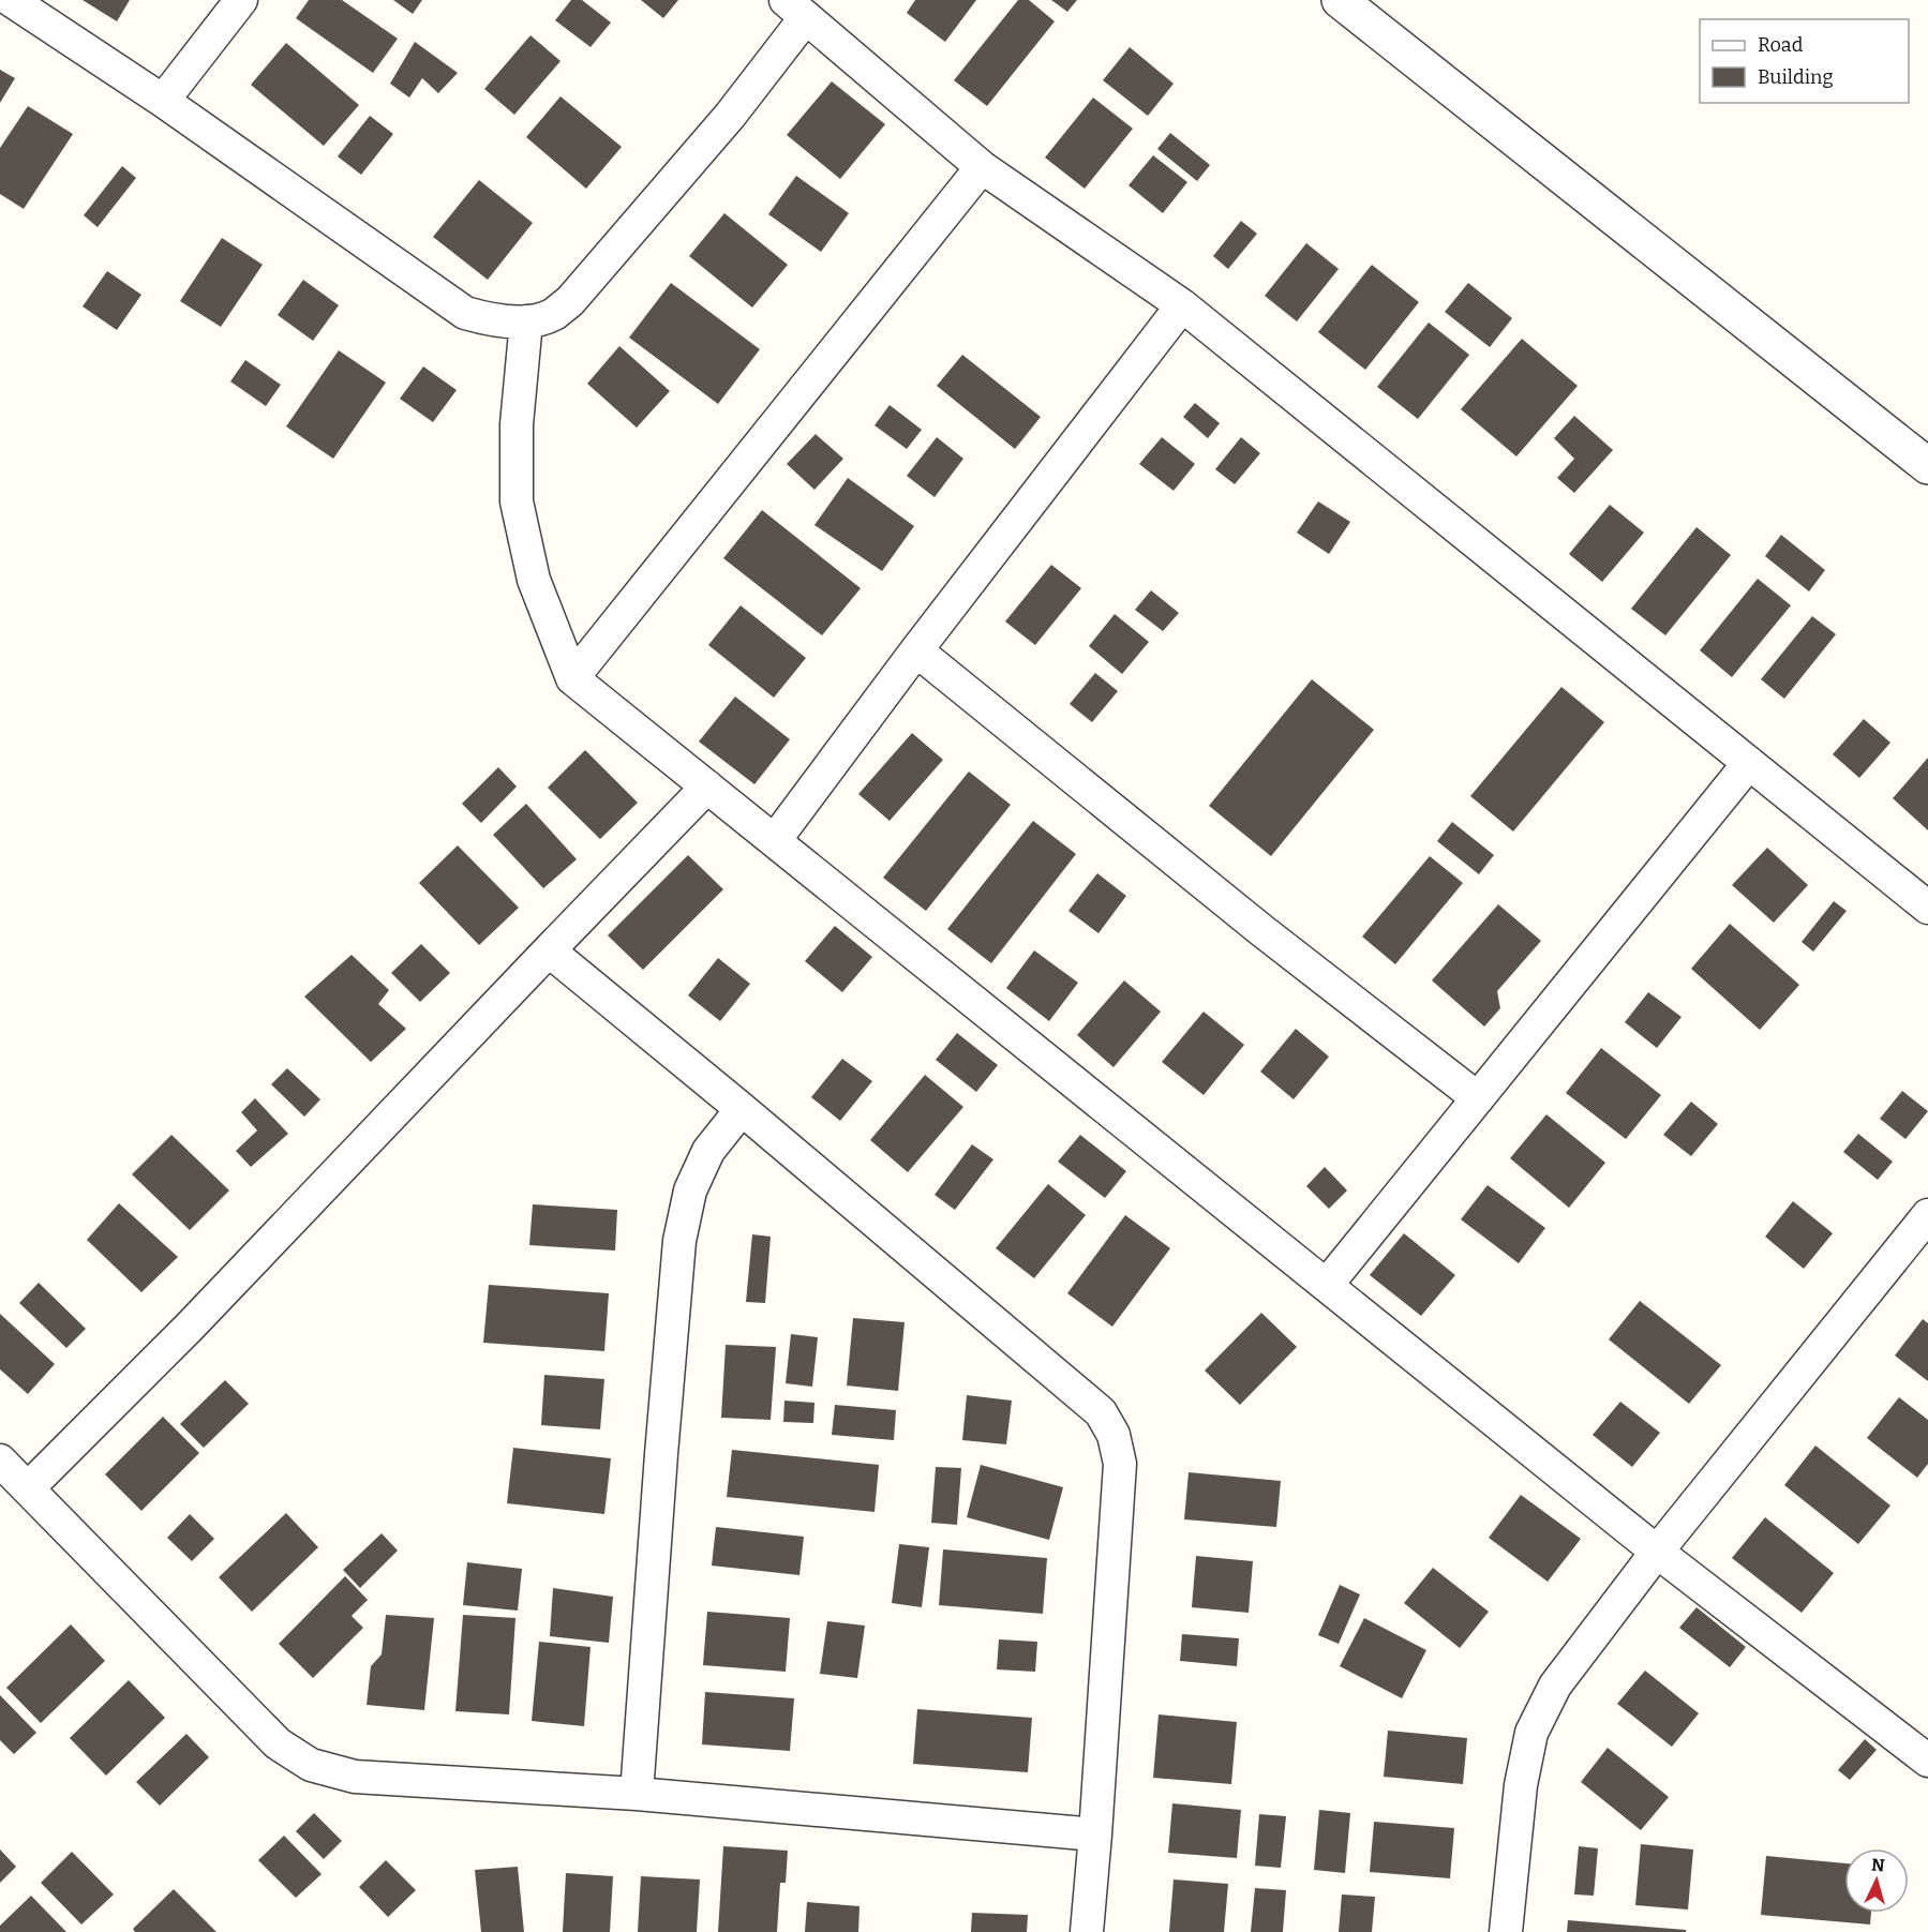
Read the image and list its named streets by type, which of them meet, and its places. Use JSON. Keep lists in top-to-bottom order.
{
  "legend": ["Road", "Building"],
  "north": "top"
}
